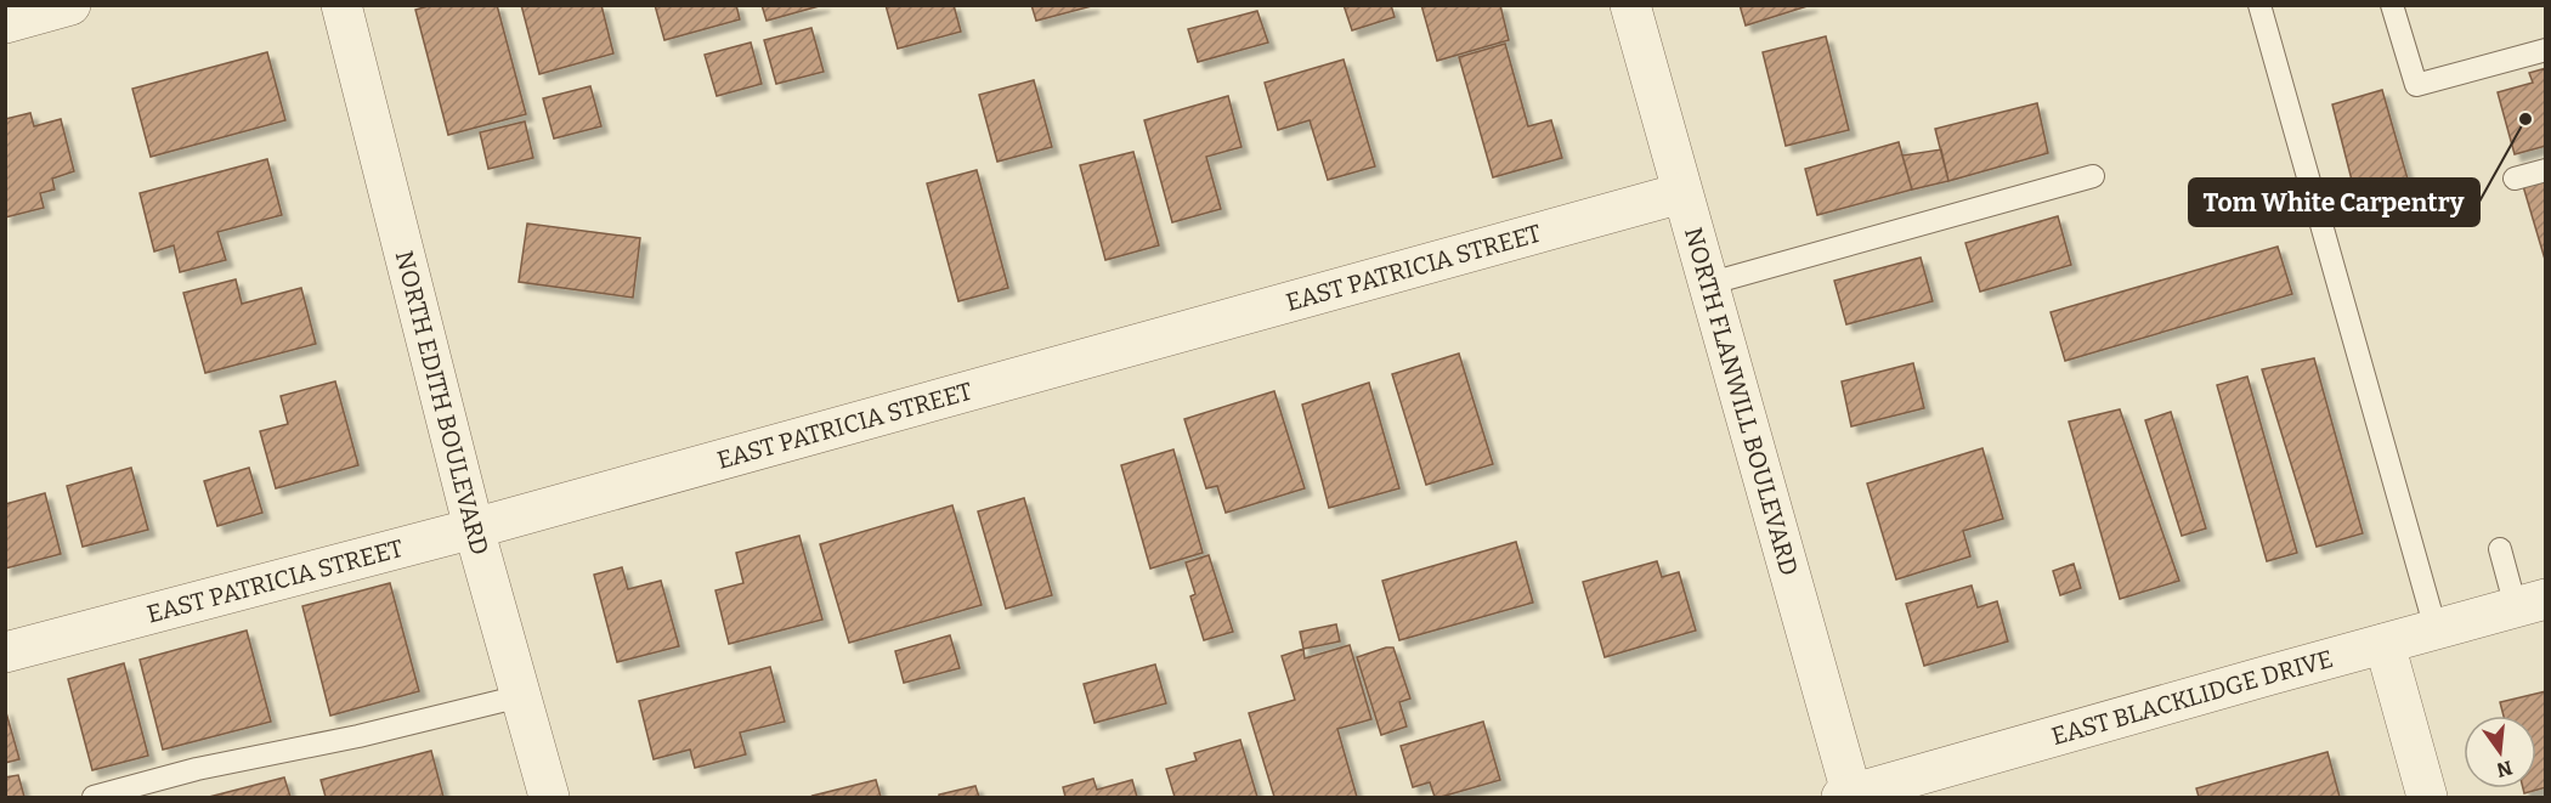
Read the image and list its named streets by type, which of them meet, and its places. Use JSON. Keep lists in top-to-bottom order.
{
  "streets": {
    "street": [
      "EAST PATRICIA STREET",
      "NORTH EDITH BOULEVARD",
      "NORTH FLANWILL BOULEVARD",
      "EAST BLACKLIDGE DRIVE"
    ]
  },
  "crossings": [
    ["EAST PATRICIA STREET", "NORTH EDITH BOULEVARD"],
    ["EAST PATRICIA STREET", "NORTH FLANWILL BOULEVARD"],
    ["NORTH FLANWILL BOULEVARD", "EAST BLACKLIDGE DRIVE"]
  ],
  "places": ["Tom White Carpentry"],
  "north": "bottom"
}
